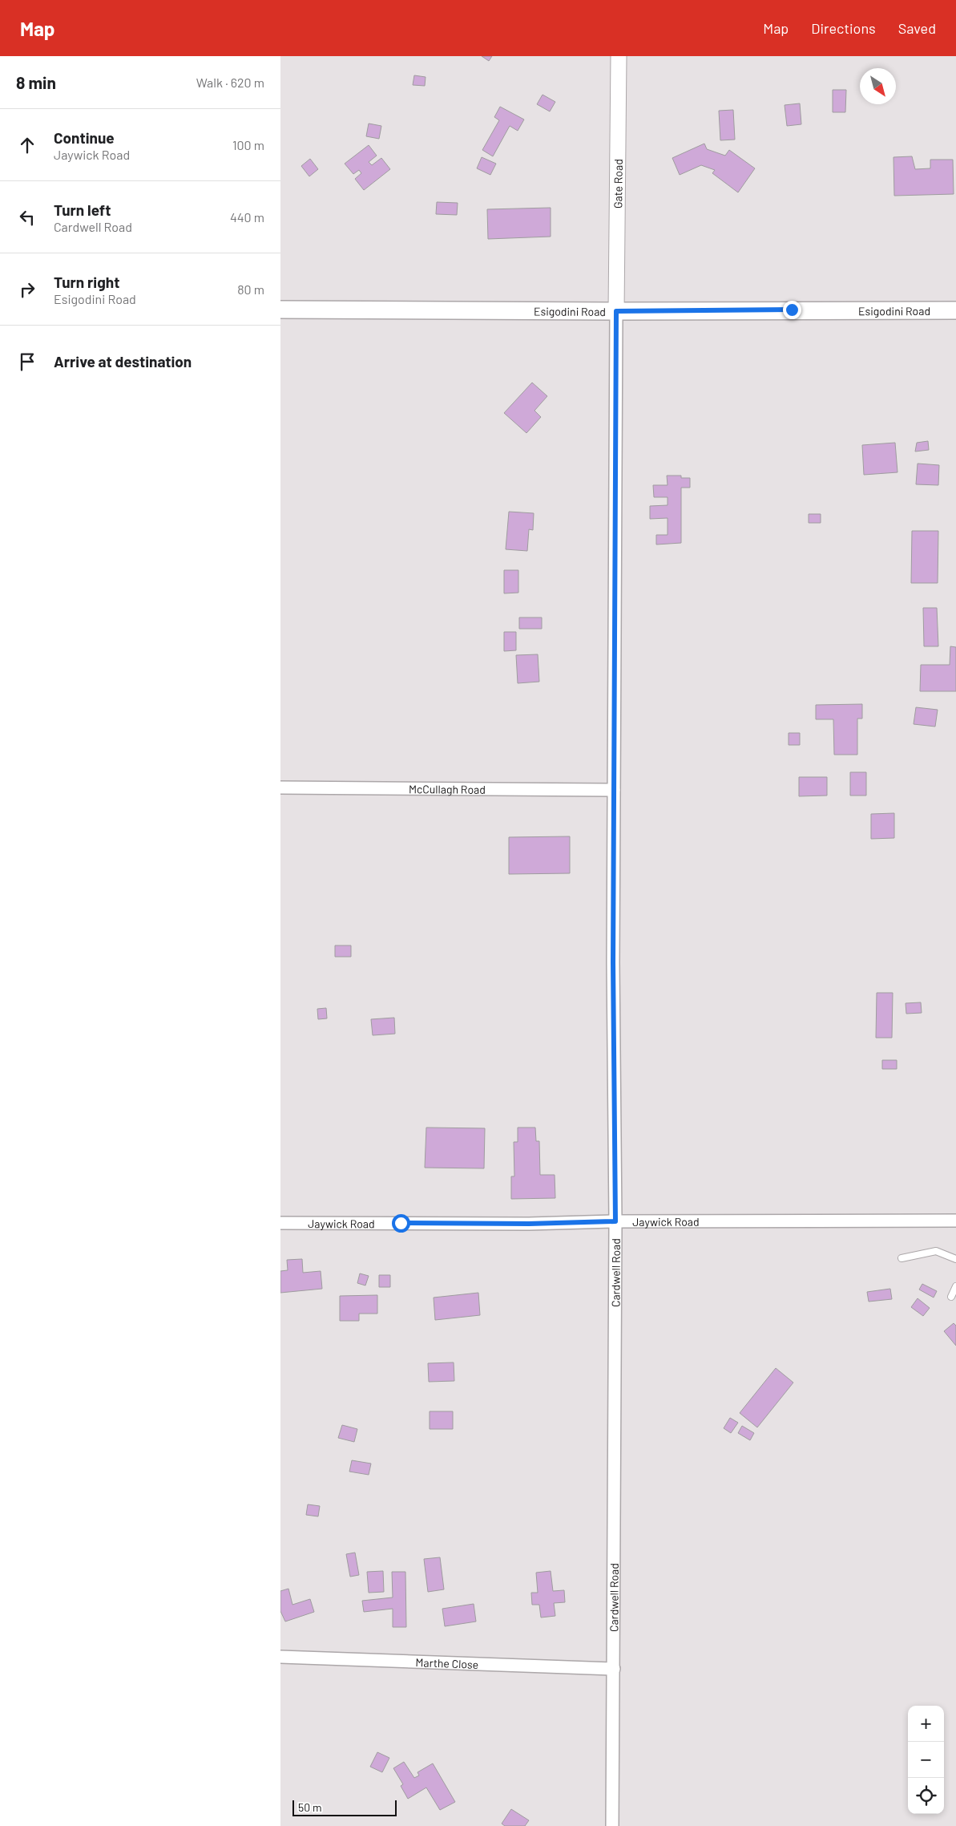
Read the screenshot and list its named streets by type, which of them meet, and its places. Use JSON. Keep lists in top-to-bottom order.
{
  "streets": {
    "main road": ["Esigodini Road"],
    "street": [
      "Gate Road",
      "McCullagh Road",
      "Jaywick Road",
      "Cardwell Road",
      "Marthe Close"
    ]
  },
  "crossings": [
    ["Gate Road", "Esigodini Road"],
    ["Gate Road", "Cardwell Road"],
    ["Esigodini Road", "Cardwell Road"],
    ["McCullagh Road", "Cardwell Road"],
    ["Jaywick Road", "Cardwell Road"],
    ["Cardwell Road", "Marthe Close"]
  ],
  "scale_bar": "50 m",
  "north": "bottom right",
  "page": {
    "header": "Map",
    "nav": ["Map", "Directions", "Saved"],
    "heading": ["8 min", "Walk · 620 m"],
    "list": [
      ["Continue", "Jaywick Road", "100 m"],
      ["Turn left", "Cardwell Road", "440 m"],
      ["Turn right", "Esigodini Road", "80 m"],
      "Arrive at destination"
    ],
    "map_buttons": ["+", "−"],
    "scale": "50 m"
  }
}
